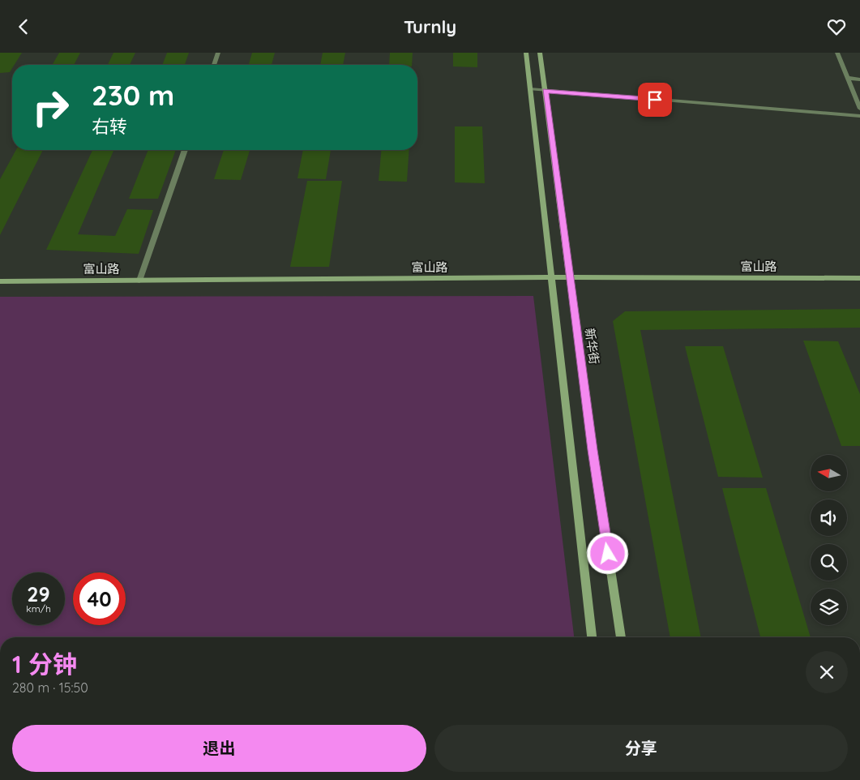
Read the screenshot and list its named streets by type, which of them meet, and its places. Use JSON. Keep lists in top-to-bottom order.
{
  "streets": {
    "street": ["富山路", "新华街"]
  },
  "crossings": [
    ["富山路", "新华街"]
  ],
  "north": "left",
  "page": {
    "header": "Turnly",
    "turn": ["230 m", "右转"],
    "speed": "29 km/h",
    "limit": "40",
    "heading": ["1 分钟", "280 m · 15:50"],
    "buttons": ["退出", "分享"]
  }
}
